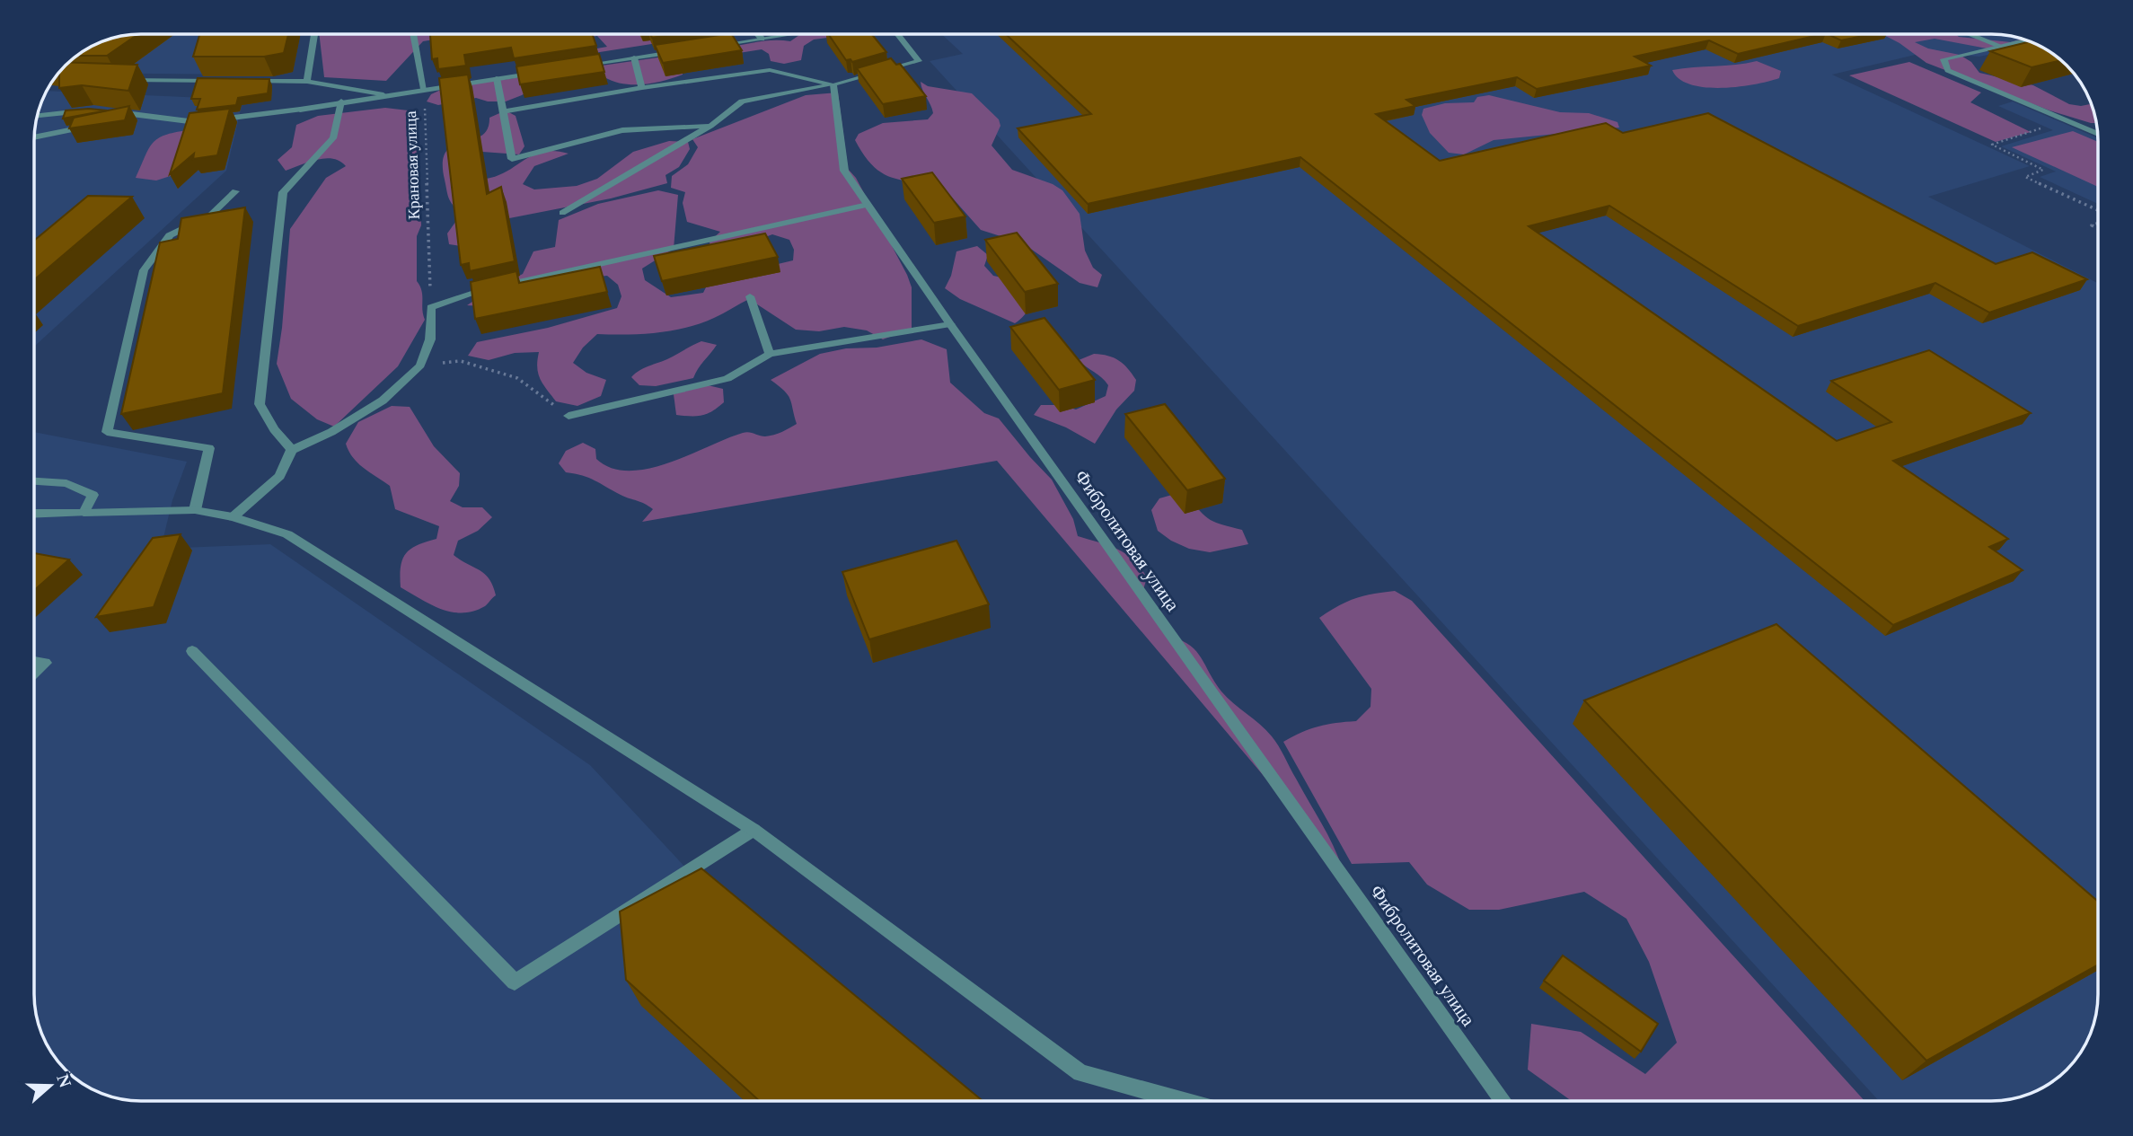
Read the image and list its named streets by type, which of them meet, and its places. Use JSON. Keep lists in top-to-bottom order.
{
  "streets": {
    "street": ["Крановая улица", "Фибролитовая улица"]
  },
  "north": "right"
}
